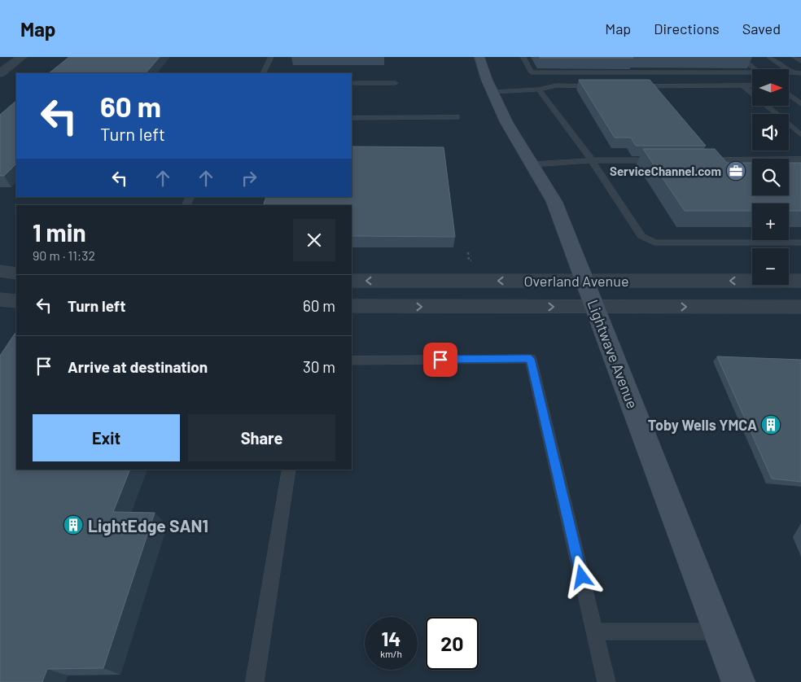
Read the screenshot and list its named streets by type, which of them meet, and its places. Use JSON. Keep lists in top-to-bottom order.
{
  "streets": {
    "main road": ["Lightwave Avenue"],
    "street": ["Overland Avenue"]
  },
  "crossings": [
    ["Overland Avenue", "Lightwave Avenue"]
  ],
  "places": {
    "office": ["ServiceChannel.com"],
    "building": ["Toby Wells YMCA", "LightEdge SAN1"]
  },
  "north": "right",
  "page": {
    "header": "Map",
    "nav": ["Map", "Directions", "Saved"],
    "map_buttons": ["+", "−"],
    "turn": ["60 m", "Turn left"],
    "heading": ["1 min", "90 m · 11:32"],
    "list": [
      {
        "name": "Turn left",
        "value": "60 m"
      },
      {
        "name": "Arrive at destination",
        "value": "30 m"
      }
    ],
    "buttons": ["Exit", "Share"],
    "speed": "14 km/h",
    "limit": "20"
  }
}
